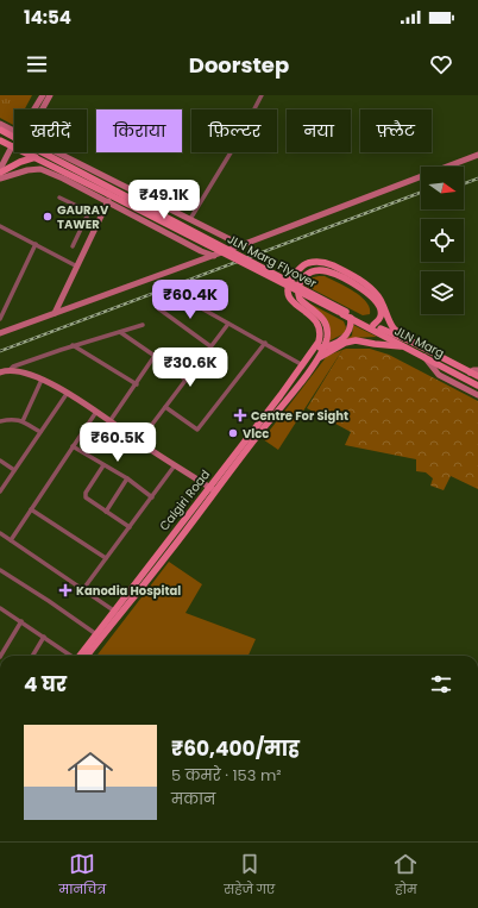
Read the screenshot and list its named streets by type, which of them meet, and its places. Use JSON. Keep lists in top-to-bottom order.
{
  "streets": {
    "main road": ["JLN Marg Flyover", "JLN Marg", "Calgiri Road"]
  },
  "crossings": [
    ["JLN Marg Flyover", "JLN Marg"]
  ],
  "places": {
    "other": ["GAURAV TAWER", "Vlcc"],
    "health": ["Centre For Sight", "Kanodia Hospital"]
  },
  "north": "right",
  "page": {
    "status": "14:54",
    "header": "Doorstep",
    "chip": [
      "खरीदें",
      "किराया",
      "फ़िल्टर",
      "नया",
      "फ़्लैट"
    ],
    "price": [
      "₹49.1K",
      "₹60.4K",
      "₹30.6K",
      "₹60.5K"
    ],
    "heading": "4 घर",
    "list": [
      {
        "name": "₹60,400/माह",
        "note": "5 कमरे · 153 m² · मकान"
      }
    ],
    "tabs": ["मानचित्र", "सहेजे गए", "होम"]
  }
}
